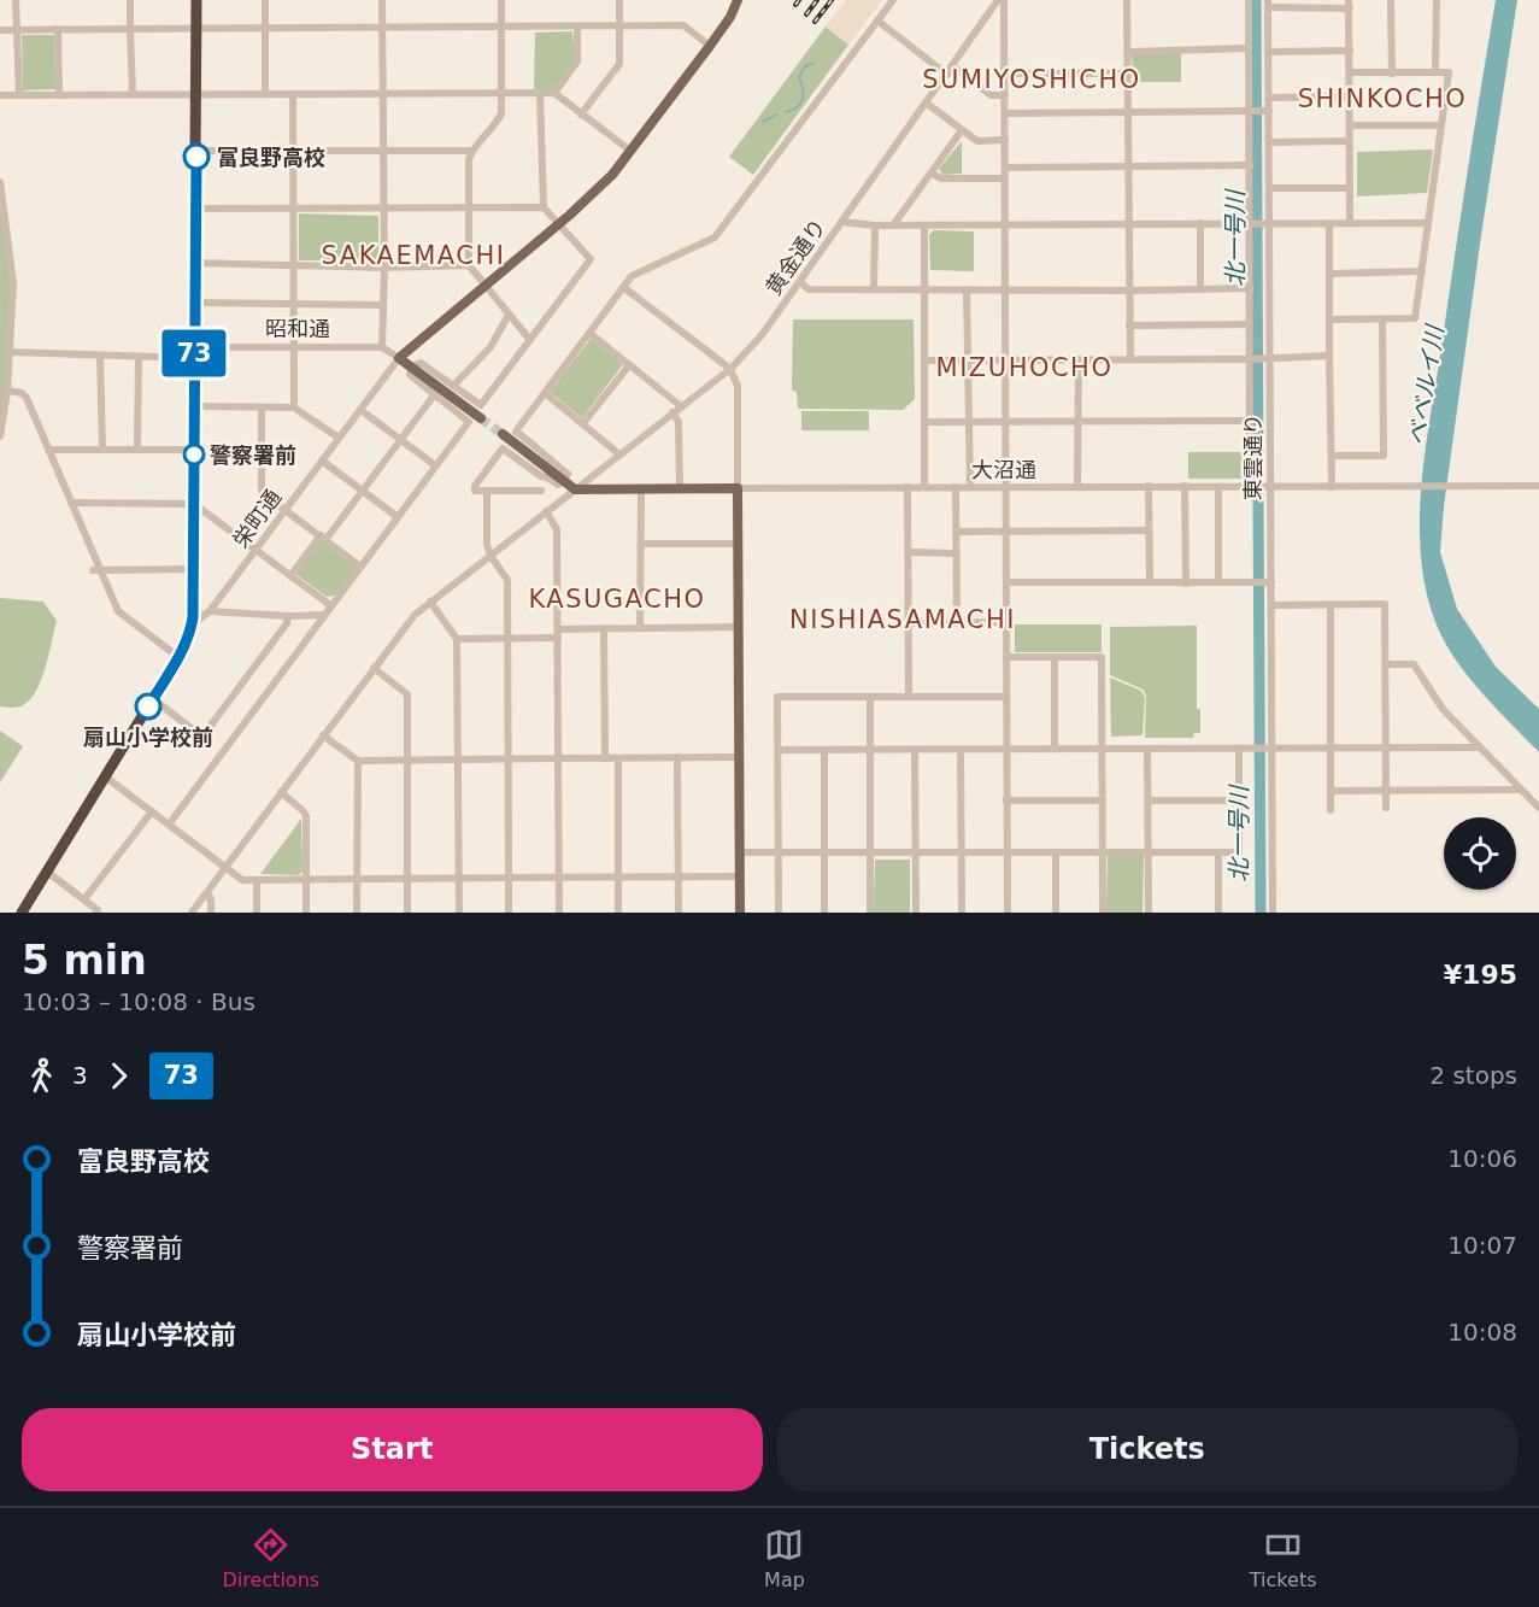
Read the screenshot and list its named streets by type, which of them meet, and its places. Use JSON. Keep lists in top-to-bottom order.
{
  "streets": {
    "street": [
      "黄金通り",
      "昭和通",
      "東雲通り",
      "大沼通",
      "栄町通"
    ]
  },
  "crossings": [
    ["東雲通り", "大沼通"]
  ],
  "districts": [
    "SUMIYOSHICHO",
    "SHINKOCHO",
    "SAKAEMACHI",
    "MIZUHOCHO",
    "KASUGACHO",
    "NISHIASAMACHI"
  ],
  "water": ["北一号川", "ベベルイ川"],
  "places": ["富良野高校", "警察署前", "扇山小学校前"],
  "lines": ["bus line 73"],
  "page": {
    "on_map": "73",
    "heading": ["5 min", "10:03 – 10:08 · Bus", "¥195"],
    "legs": ["3", "73", "2 stops"],
    "list": [
      {
        "name": "富良野高校",
        "value": "10:06"
      },
      {
        "name": "警察署前",
        "value": "10:07"
      },
      {
        "name": "扇山小学校前",
        "value": "10:08"
      }
    ],
    "buttons": ["Start", "Tickets"],
    "tabs": ["Directions", "Map", "Tickets"]
  }
}
